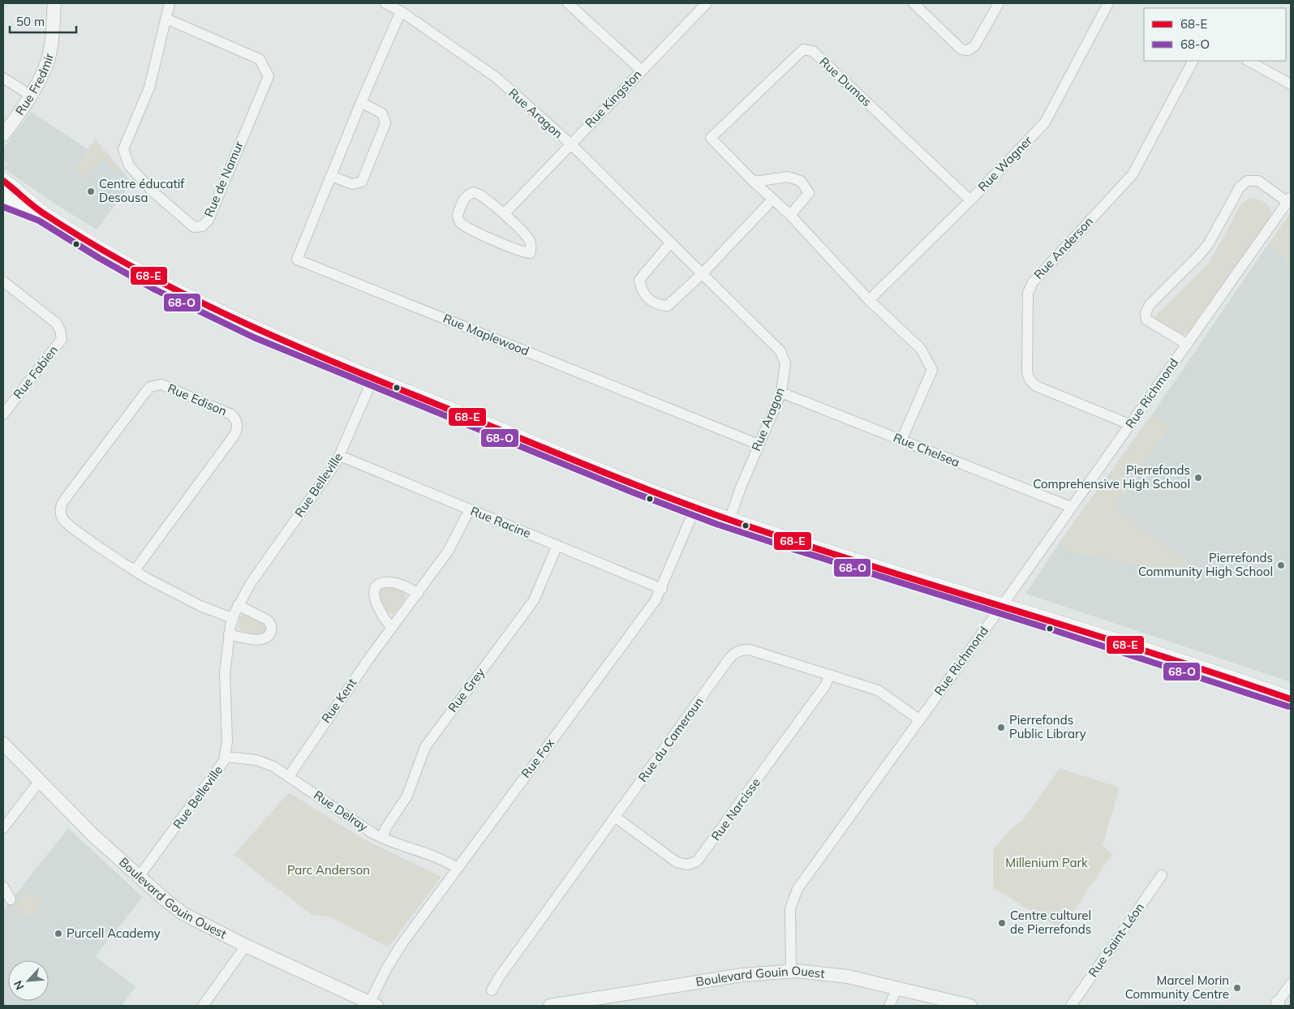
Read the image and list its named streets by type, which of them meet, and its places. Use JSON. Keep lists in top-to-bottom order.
{
  "streets": {
    "street": [
      "Rue Dumas",
      "Rue Fredmir",
      "Rue Kingston",
      "Rue Aragon",
      "Rue Wagner",
      "Rue de Namur",
      "Rue Anderson",
      "Rue Maplewood",
      "Rue Fabien",
      "Rue Richmond",
      "Rue Edison",
      "Rue Chelsea",
      "Rue Belleville",
      "Rue Racine",
      "Rue Grey",
      "Rue Kent",
      "Rue du Cameroun",
      "Rue Fox",
      "Rue Narcisse",
      "Rue Delray",
      "Boulevard Gouin Ouest",
      "Rue Saint-Léon"
    ]
  },
  "crossings": [
    ["Rue Dumas", "Rue Wagner"],
    ["Rue Dumas", "Rue Chelsea"],
    ["Rue Kingston", "Rue Aragon"],
    ["Rue Aragon", "Rue Maplewood"],
    ["Rue Aragon", "Rue Chelsea"],
    ["Rue Anderson", "Rue Richmond"],
    ["Rue Richmond", "Rue Chelsea"],
    ["Rue Richmond", "Rue du Cameroun"],
    ["Rue Richmond", "Boulevard Gouin Ouest"],
    ["Rue Edison", "Rue Belleville"],
    ["Rue Belleville", "Rue Racine"],
    ["Rue Belleville", "Rue Delray"],
    ["Rue Belleville", "Boulevard Gouin Ouest"],
    ["Rue Racine", "Rue Grey"],
    ["Rue Racine", "Rue Kent"],
    ["Rue Racine", "Rue Fox"],
    ["Rue Grey", "Rue Delray"],
    ["Rue Kent", "Rue Delray"],
    ["Rue du Cameroun", "Rue Narcisse"],
    ["Rue Fox", "Rue Delray"],
    ["Rue Fox", "Boulevard Gouin Ouest"]
  ],
  "parks": ["Millenium Park", "Parc Anderson"],
  "places": [
    "Centre éducatif Desousa",
    "Pierrefonds Comprehensive High School",
    "Pierrefonds Community High School",
    "Pierrefonds Public Library",
    "Centre culturel de Pierrefonds",
    "Purcell Academy",
    "Marcel Morin Community Centre"
  ],
  "lines": ["transit line 68-E", "transit line 68-O"],
  "legend": ["68-E", "68-O"],
  "scale_bar": "50 m",
  "north": "bottom left"
}
